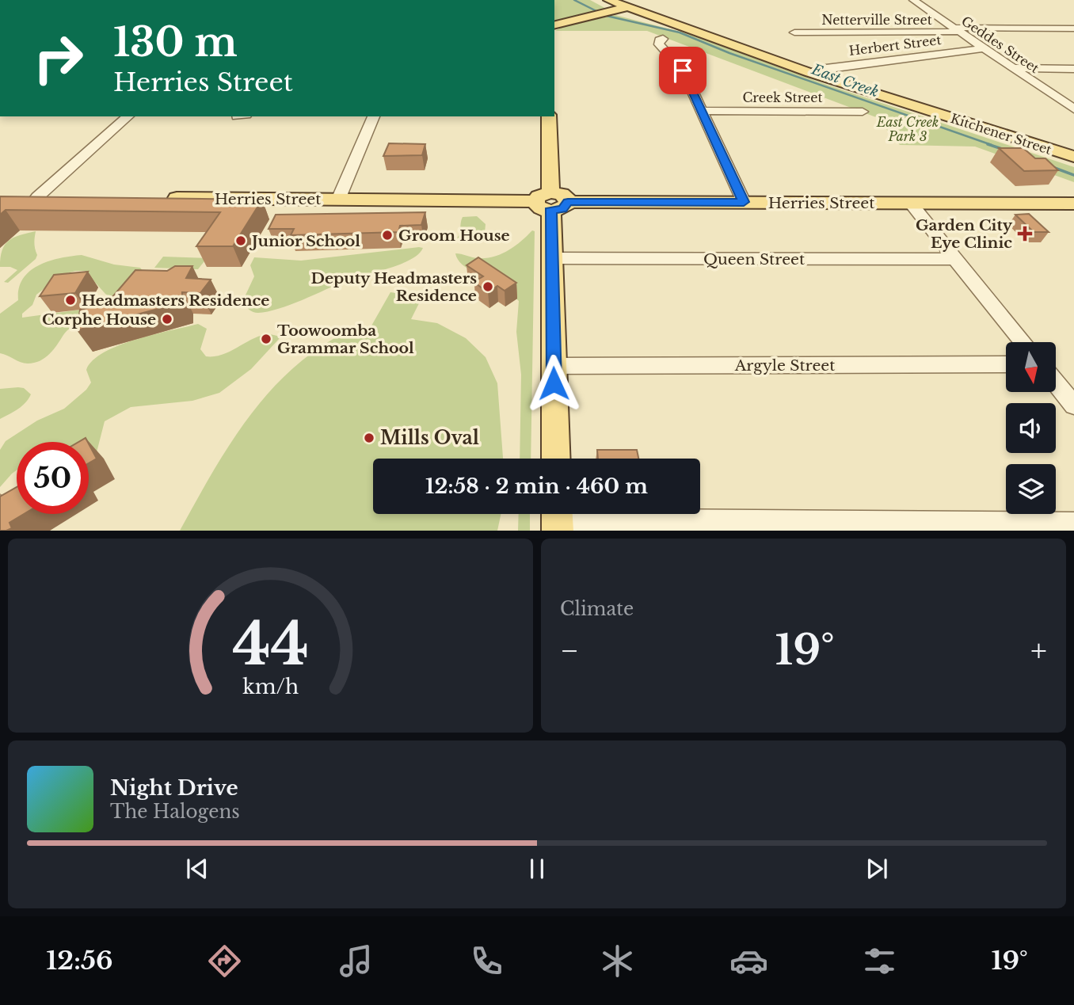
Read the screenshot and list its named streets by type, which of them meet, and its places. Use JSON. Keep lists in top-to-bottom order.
{
  "streets": {
    "main road": ["Kitchener Street", "Herries Street"],
    "street": [
      "Netterville Street",
      "Geddes Street",
      "Herbert Street",
      "Creek Street",
      "Queen Street",
      "Argyle Street"
    ]
  },
  "crossings": [
    ["Netterville Street", "Geddes Street"],
    ["Geddes Street", "Herbert Street"],
    ["Herbert Street", "Kitchener Street"]
  ],
  "water": ["East Creek"],
  "parks": ["East Creek Park 3"],
  "places": {
    "health": ["Garden City Eye Clinic"],
    "other": [
      "Groom House",
      "Junior School",
      "Deputy Headmasters Residence",
      "Headmasters Residence",
      "Corphe House",
      "Toowoomba Grammar School",
      "Mills Oval"
    ]
  },
  "north": "bottom",
  "page": {
    "turn": ["130 m", "Herries Street"],
    "limit": "50",
    "trip": "12:58 · 2 min · 460 m",
    "tile": "Climate",
    "heat": ["−", "19°", "+"],
    "song": ["Night Drive", "The Halogens"],
    "tabs": ["12:56", "19°"],
    "gauge": ["44", "km/h"]
  }
}
